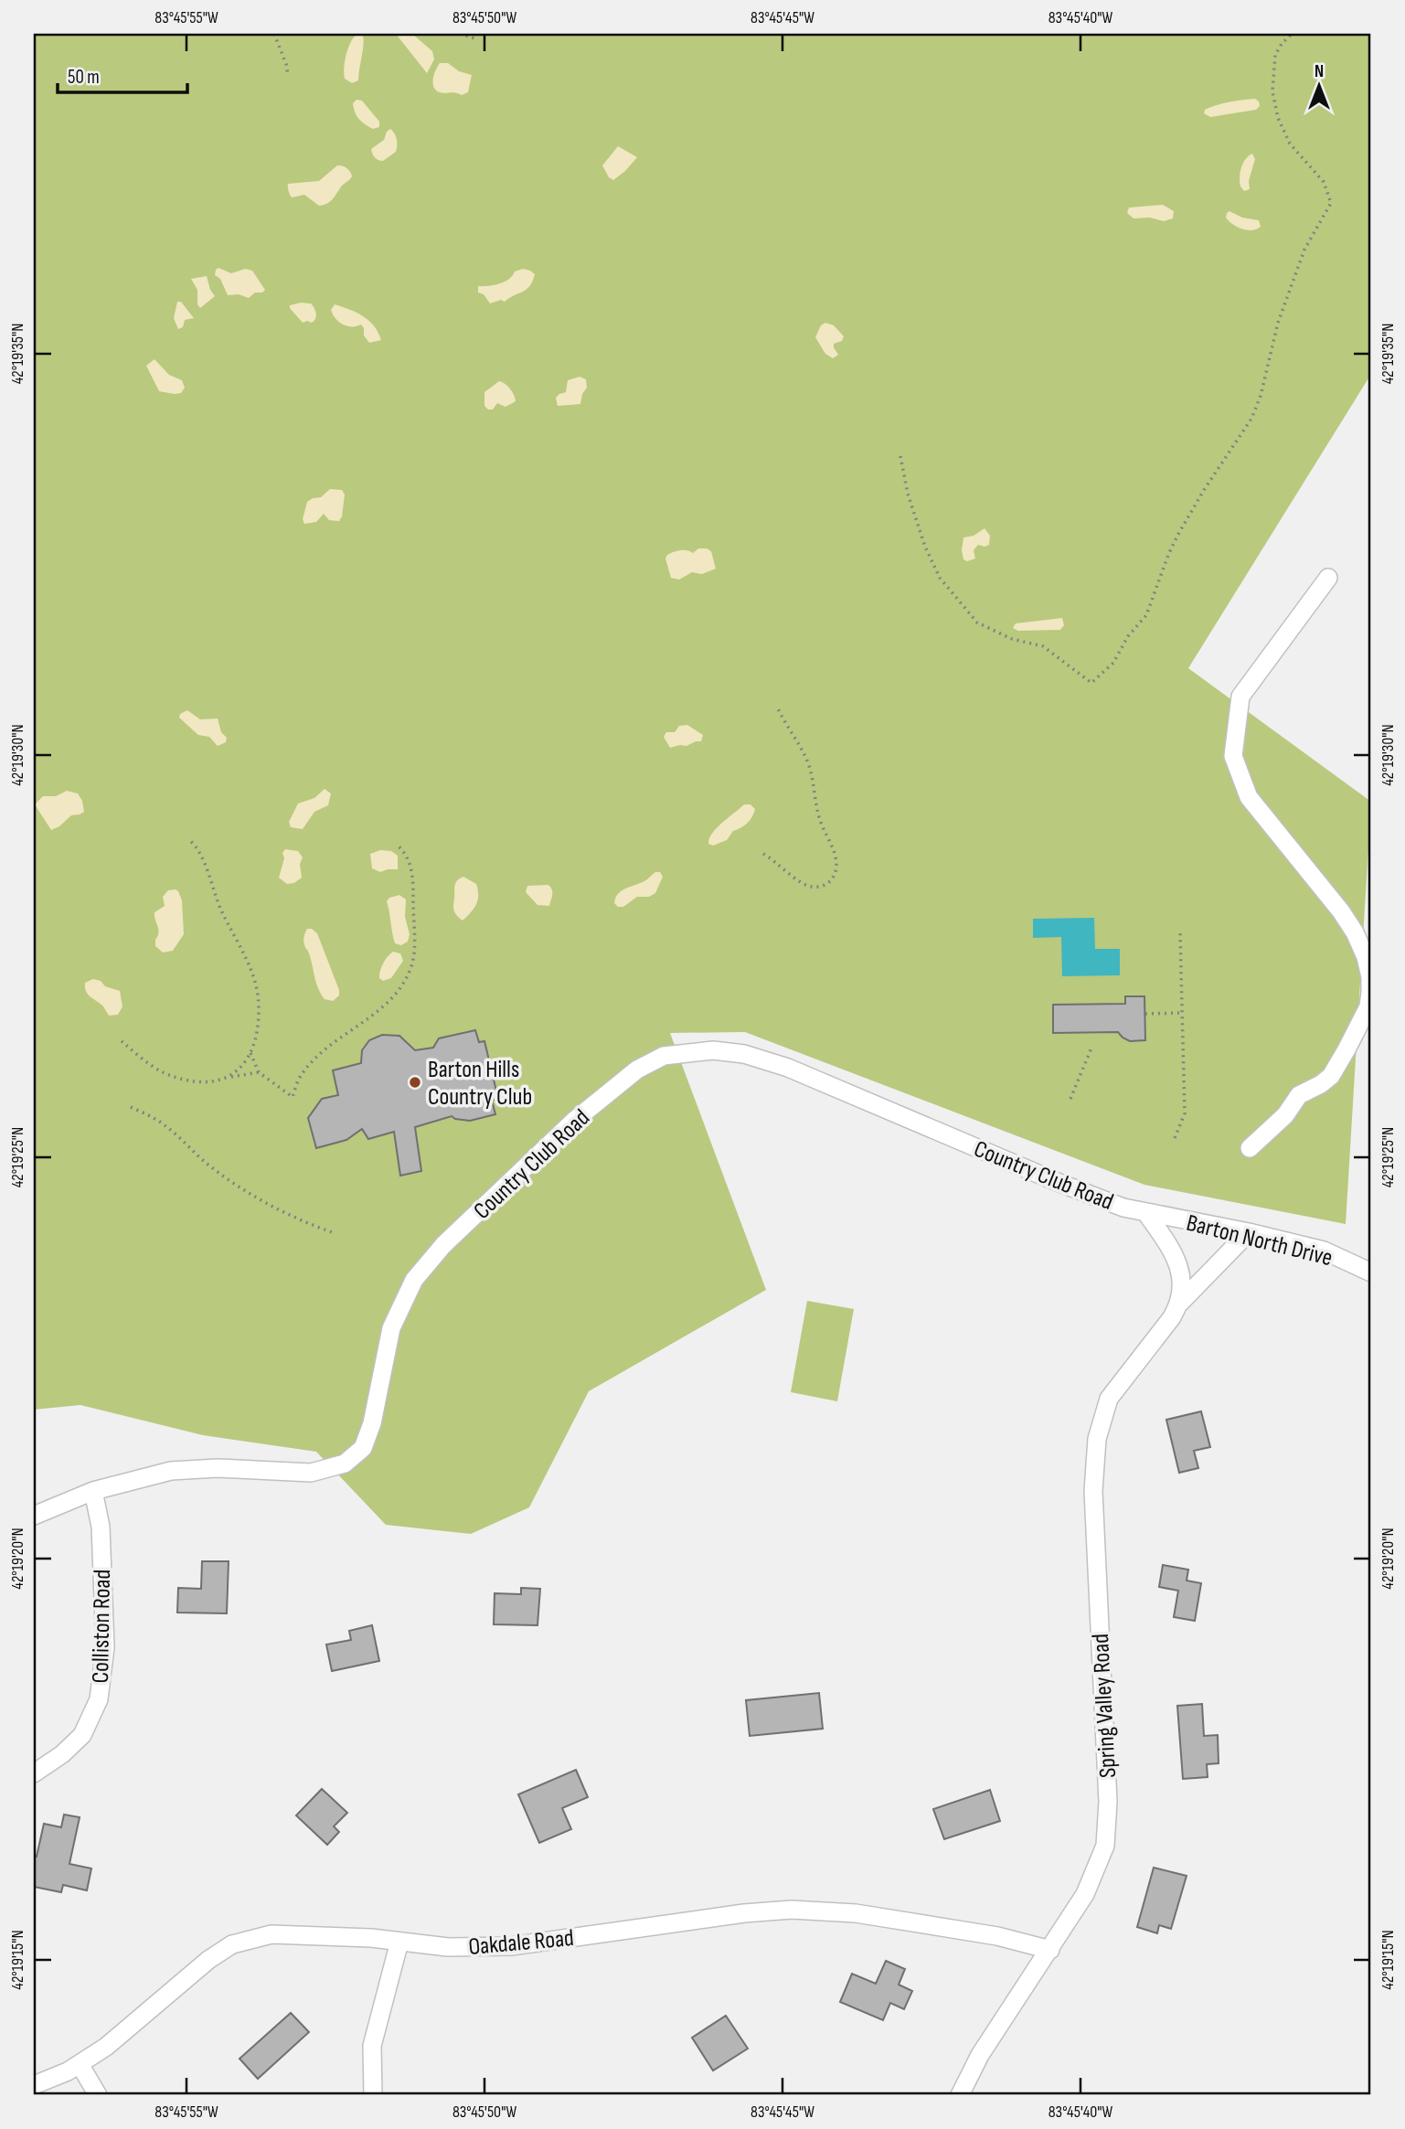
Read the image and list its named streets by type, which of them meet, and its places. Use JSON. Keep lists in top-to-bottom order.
{
  "streets": {
    "street": [
      "Country Club Road",
      "Barton North Drive",
      "Colliston Road",
      "Spring Valley Road",
      "Oakdale Road"
    ]
  },
  "crossings": [
    ["Country Club Road", "Barton North Drive"],
    ["Country Club Road", "Colliston Road"],
    ["Barton North Drive", "Spring Valley Road"],
    ["Spring Valley Road", "Oakdale Road"]
  ],
  "places": ["Barton Hills Country Club"],
  "scale_bar": "50 m",
  "north": "top",
  "coordinates": [
    "83°45'55\"W",
    "83°45'50\"W",
    "83°45'45\"W",
    "83°45'40\"W",
    "42°19'35\"N",
    "42°19'30\"N",
    "42°19'25\"N",
    "42°19'20\"N",
    "42°19'15\"N"
  ]
}
